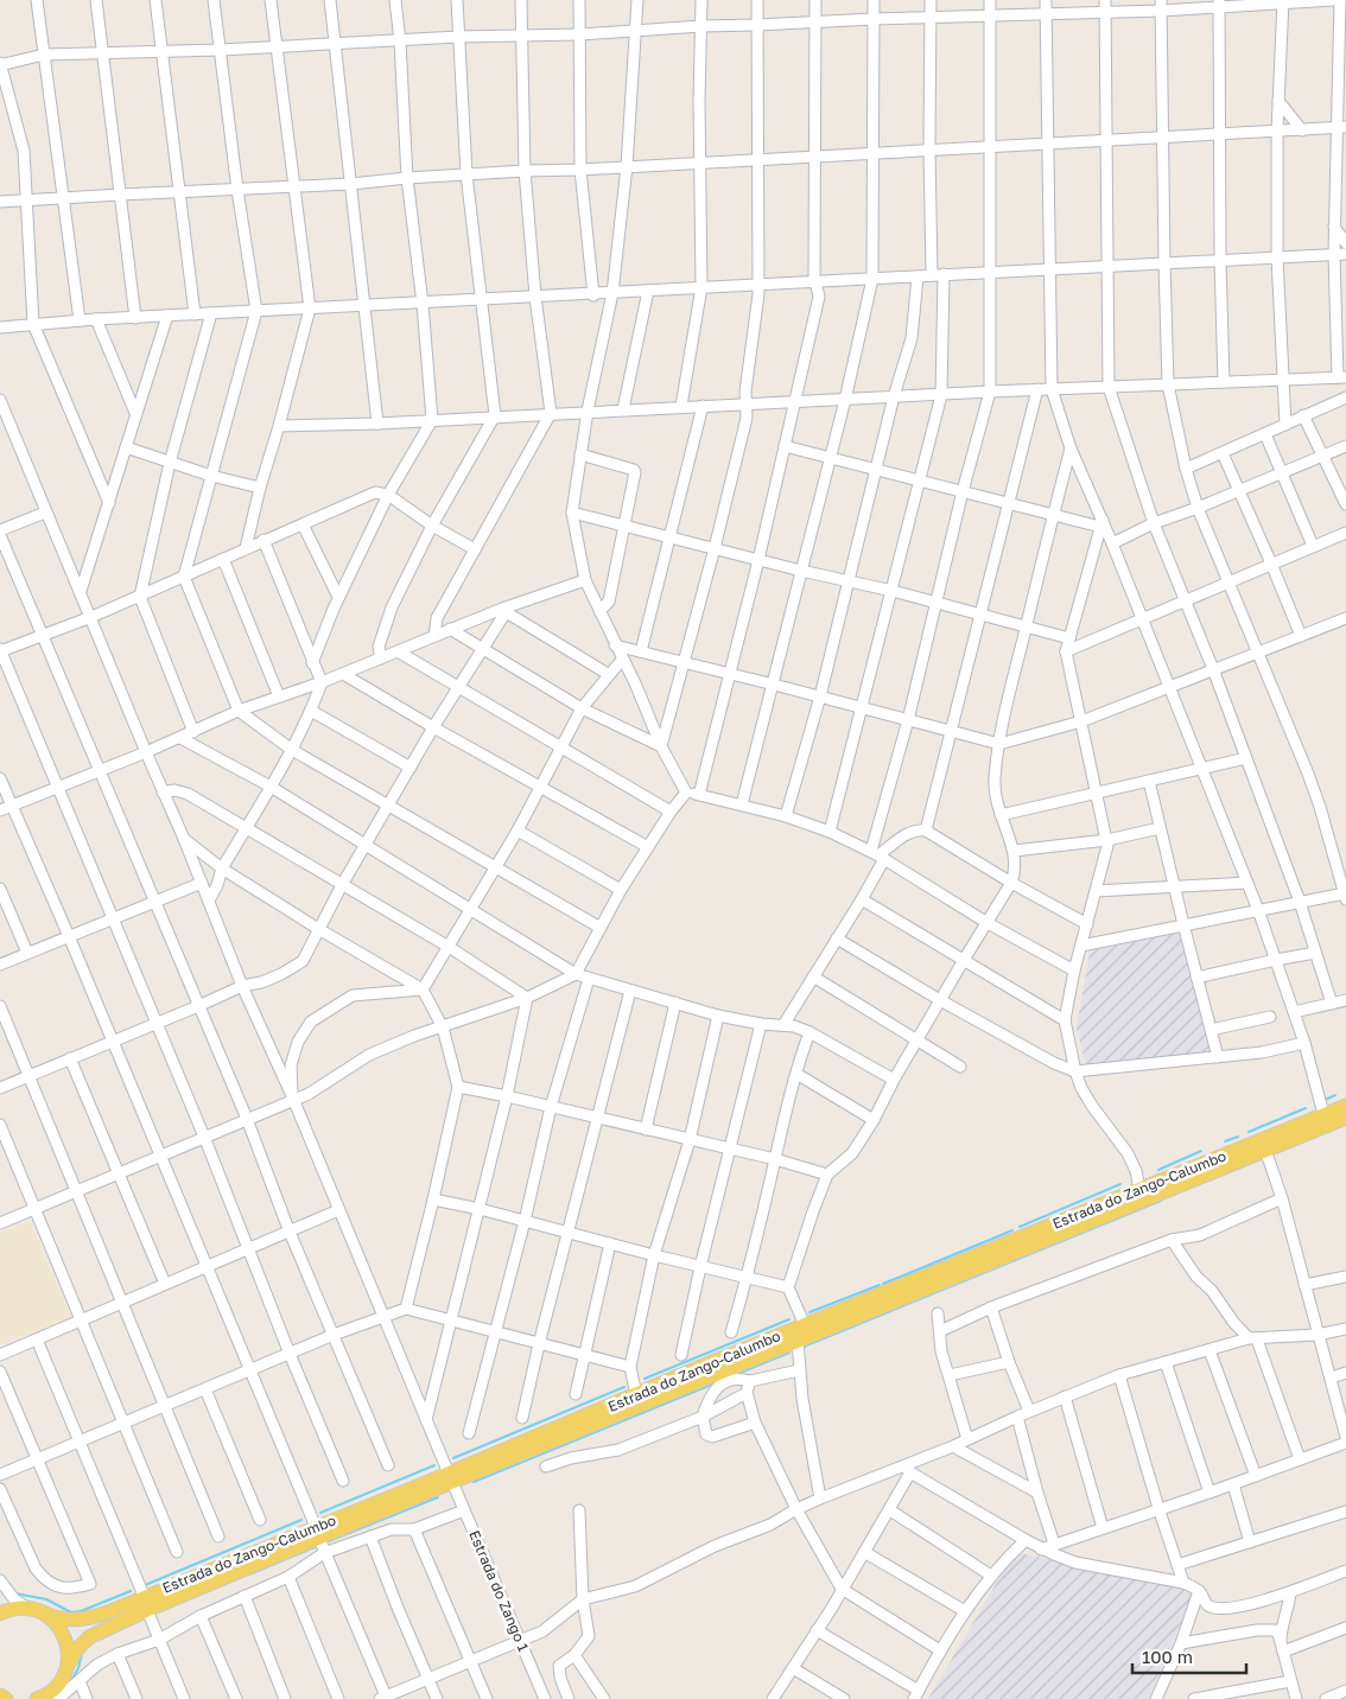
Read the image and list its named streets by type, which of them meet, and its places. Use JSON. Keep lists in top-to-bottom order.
{
  "streets": {
    "main road": ["Estrada do Zango-Calumbo"],
    "street": ["Estrada do Zango 1"]
  },
  "crossings": [
    ["Estrada do Zango-Calumbo", "Estrada do Zango 1"]
  ],
  "scale_bar": "100 m"
}
